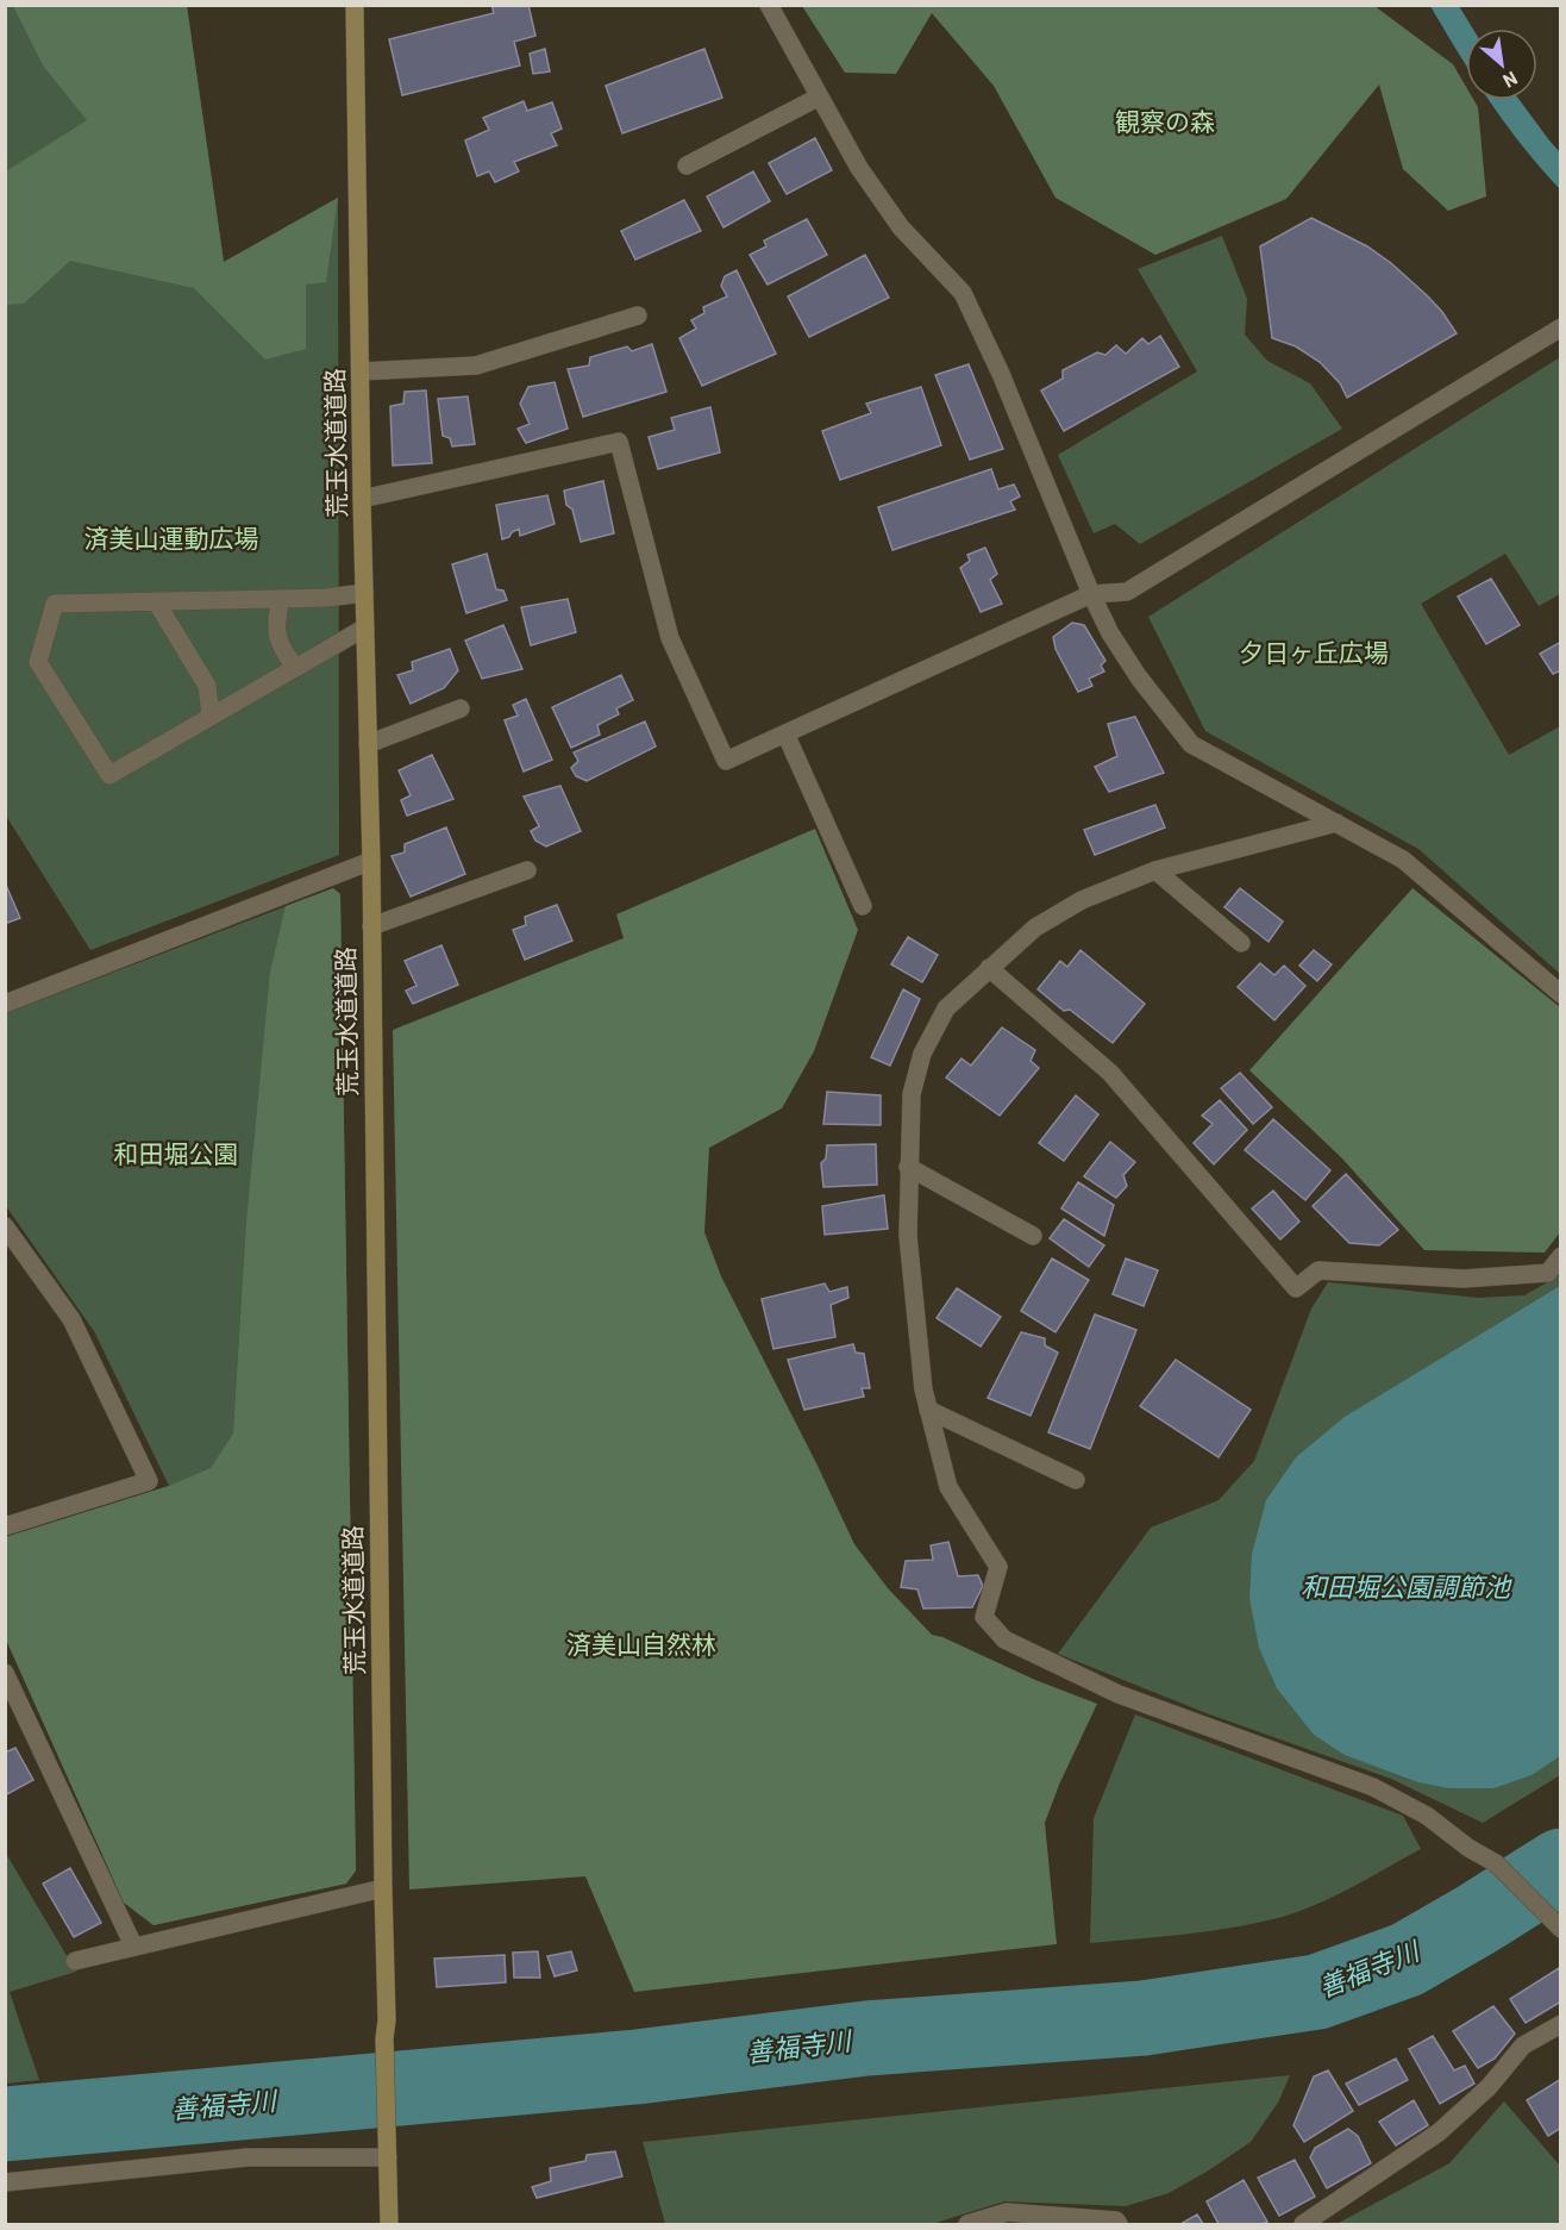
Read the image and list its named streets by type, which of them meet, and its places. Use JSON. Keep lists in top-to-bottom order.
{
  "streets": {
    "main road": ["荒玉水道道路"]
  },
  "water": ["和田堀公園調節池", "善福寺川"],
  "parks": [
    "観察の森",
    "済美山運動広場",
    "夕日ヶ丘広場",
    "和田堀公園",
    "済美山自然林"
  ],
  "north": "bottom right"
}
